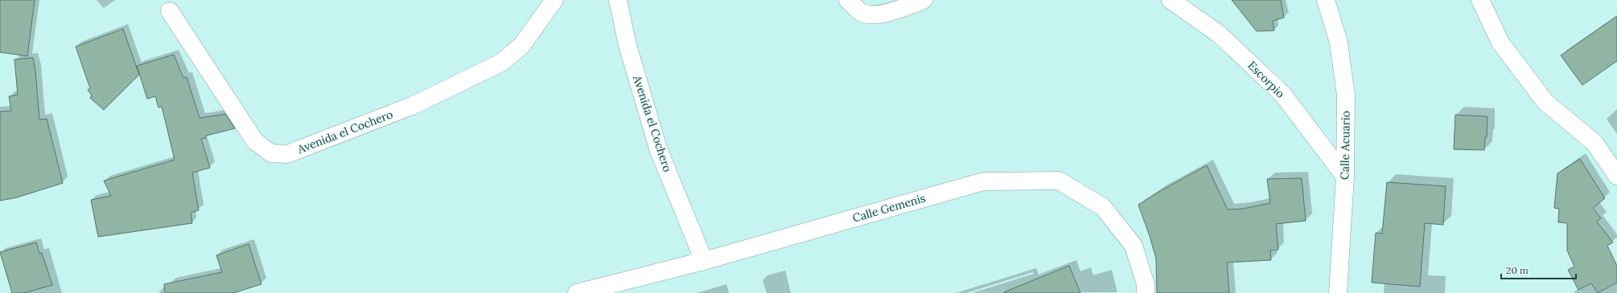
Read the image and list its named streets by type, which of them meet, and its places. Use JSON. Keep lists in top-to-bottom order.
{
  "streets": {
    "street": [
      "Escorpio",
      "Avenida el Cochero",
      "Calle Acuario",
      "Calle Gemenis"
    ]
  },
  "crossings": [
    ["Escorpio", "Calle Acuario"],
    ["Avenida el Cochero", "Calle Gemenis"]
  ],
  "scale_bar": "20 m"
}
